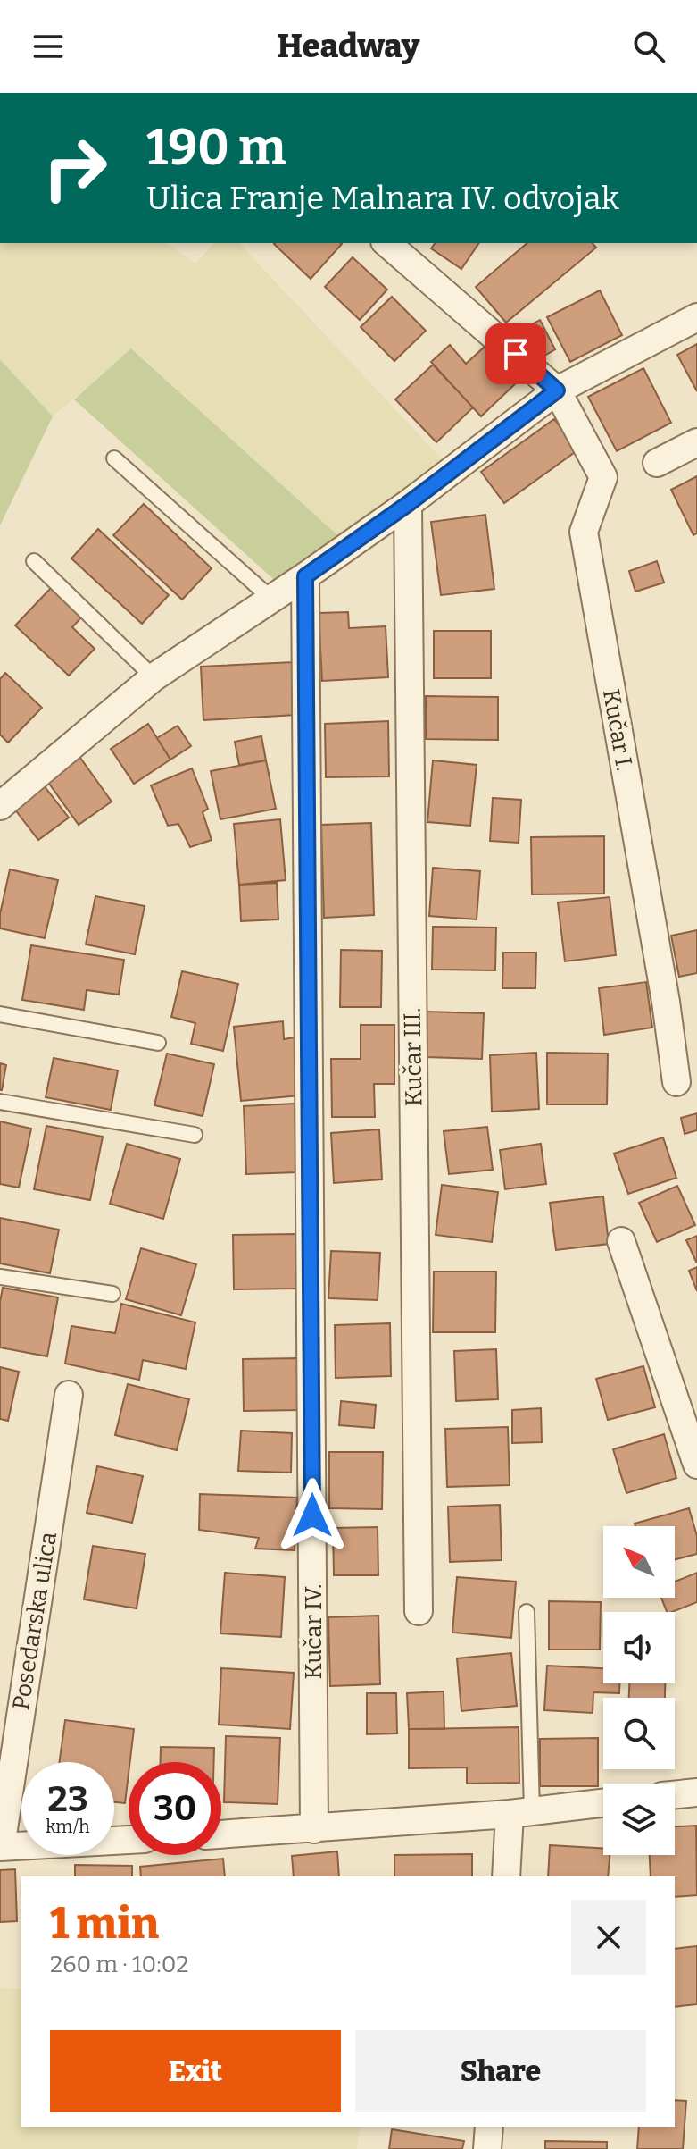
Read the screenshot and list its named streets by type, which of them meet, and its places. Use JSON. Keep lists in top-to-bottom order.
{
  "streets": {
    "street": [
      "Kučar I.",
      "Kučar III.",
      "Posedarska ulica",
      "Kučar IV."
    ]
  },
  "north": "top left",
  "page": {
    "header": "Headway",
    "turn": ["190 m", "Ulica Franje Malnara IV. odvojak"],
    "speed": "23 km/h",
    "limit": "30",
    "heading": ["1 min", "260 m · 10:02"],
    "buttons": ["Exit", "Share"]
  }
}
